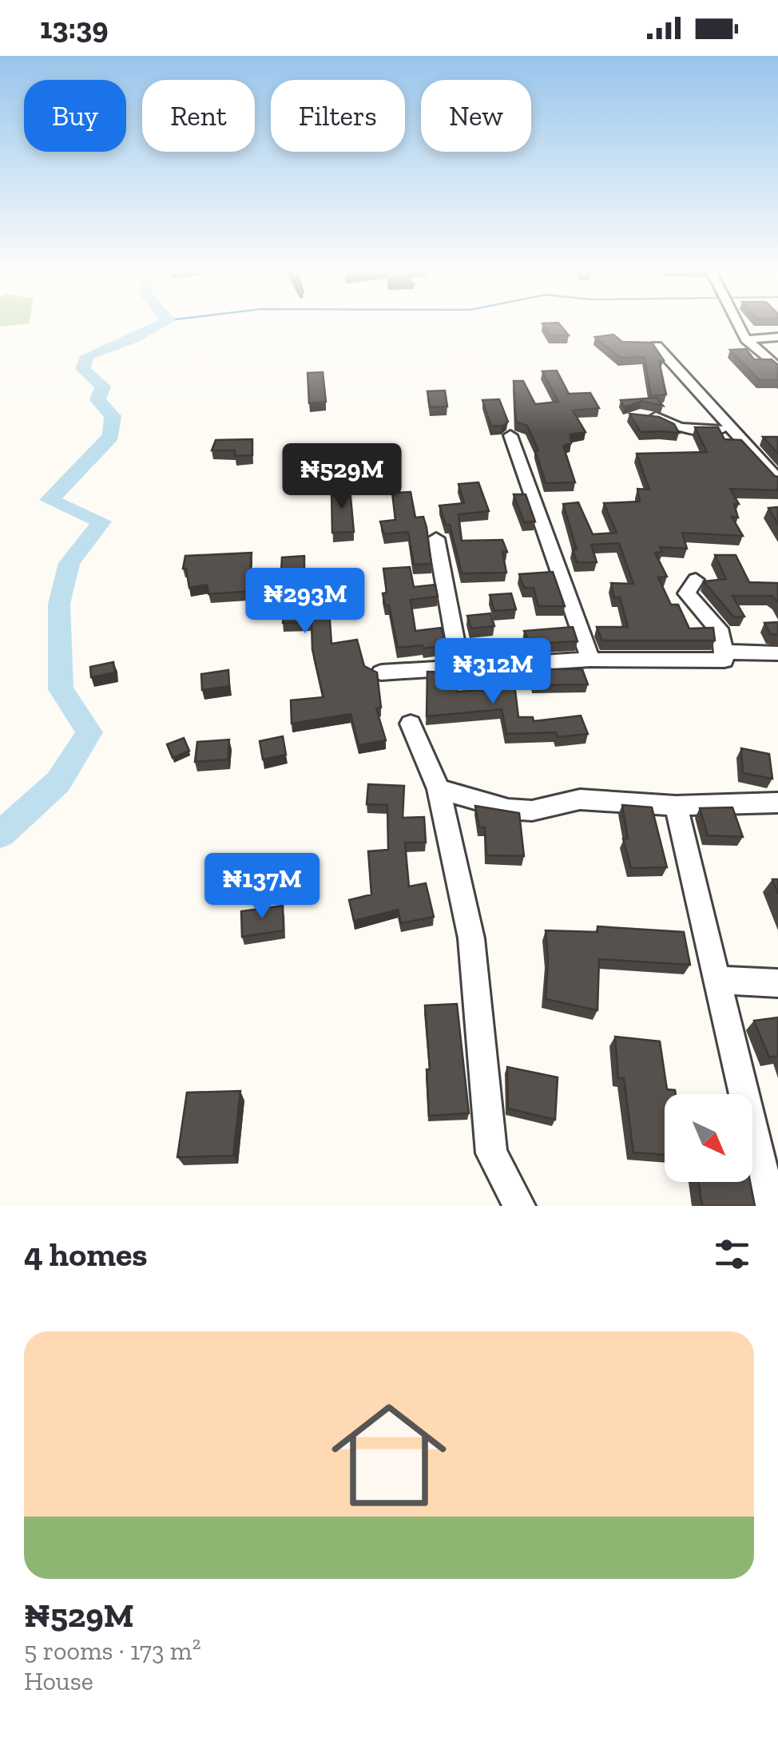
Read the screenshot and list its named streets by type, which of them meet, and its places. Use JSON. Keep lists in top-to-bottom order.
{
  "north": "bottom right",
  "page": {
    "status": "13:39",
    "chip": [
      "Buy",
      "Rent",
      "Filters",
      "New"
    ],
    "price": [
      "₦529M",
      "₦293M",
      "₦312M",
      "₦137M"
    ],
    "heading": "4 homes",
    "list": [
      {
        "name": "₦529M",
        "note": "5 rooms · 173 m² · House"
      }
    ]
  }
}
